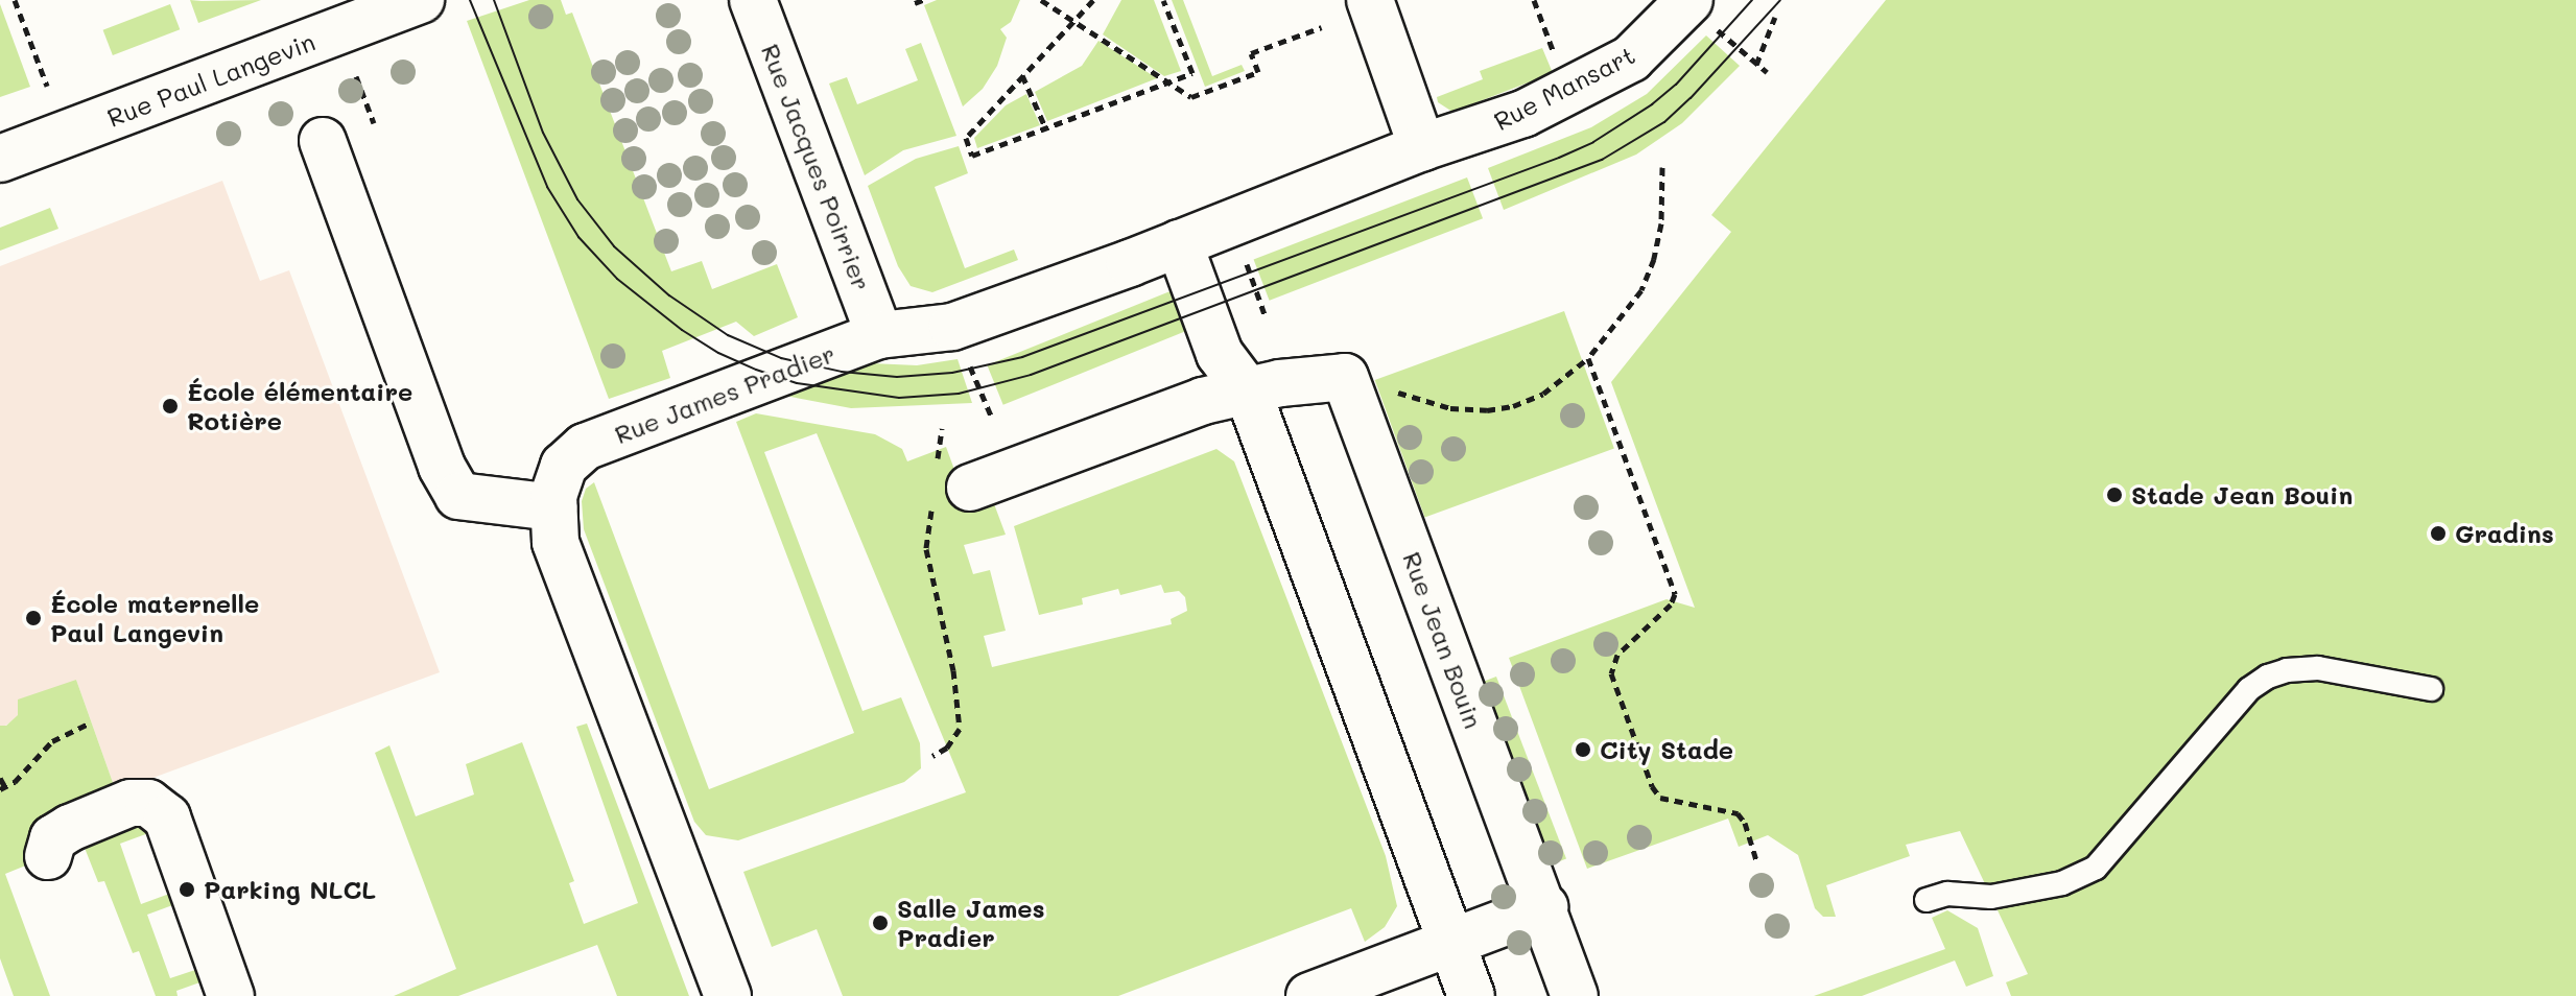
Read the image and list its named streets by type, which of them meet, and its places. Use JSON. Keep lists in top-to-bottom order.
{
  "streets": {
    "street": [
      "Rue Paul Langevin",
      "Rue Mansart",
      "Rue Jacques Poirrier",
      "Rue James Pradier",
      "Rue Jean Bouin"
    ]
  },
  "crossings": [
    ["Rue Mansart", "Rue James Pradier"],
    ["Rue Jacques Poirrier", "Rue James Pradier"]
  ],
  "places": [
    "École élémentaire Rotière",
    "Stade Jean Bouin",
    "Gradins",
    "École maternelle Paul Langevin",
    "City Stade",
    "Parking NLCL",
    "Salle James Pradier"
  ]
}
